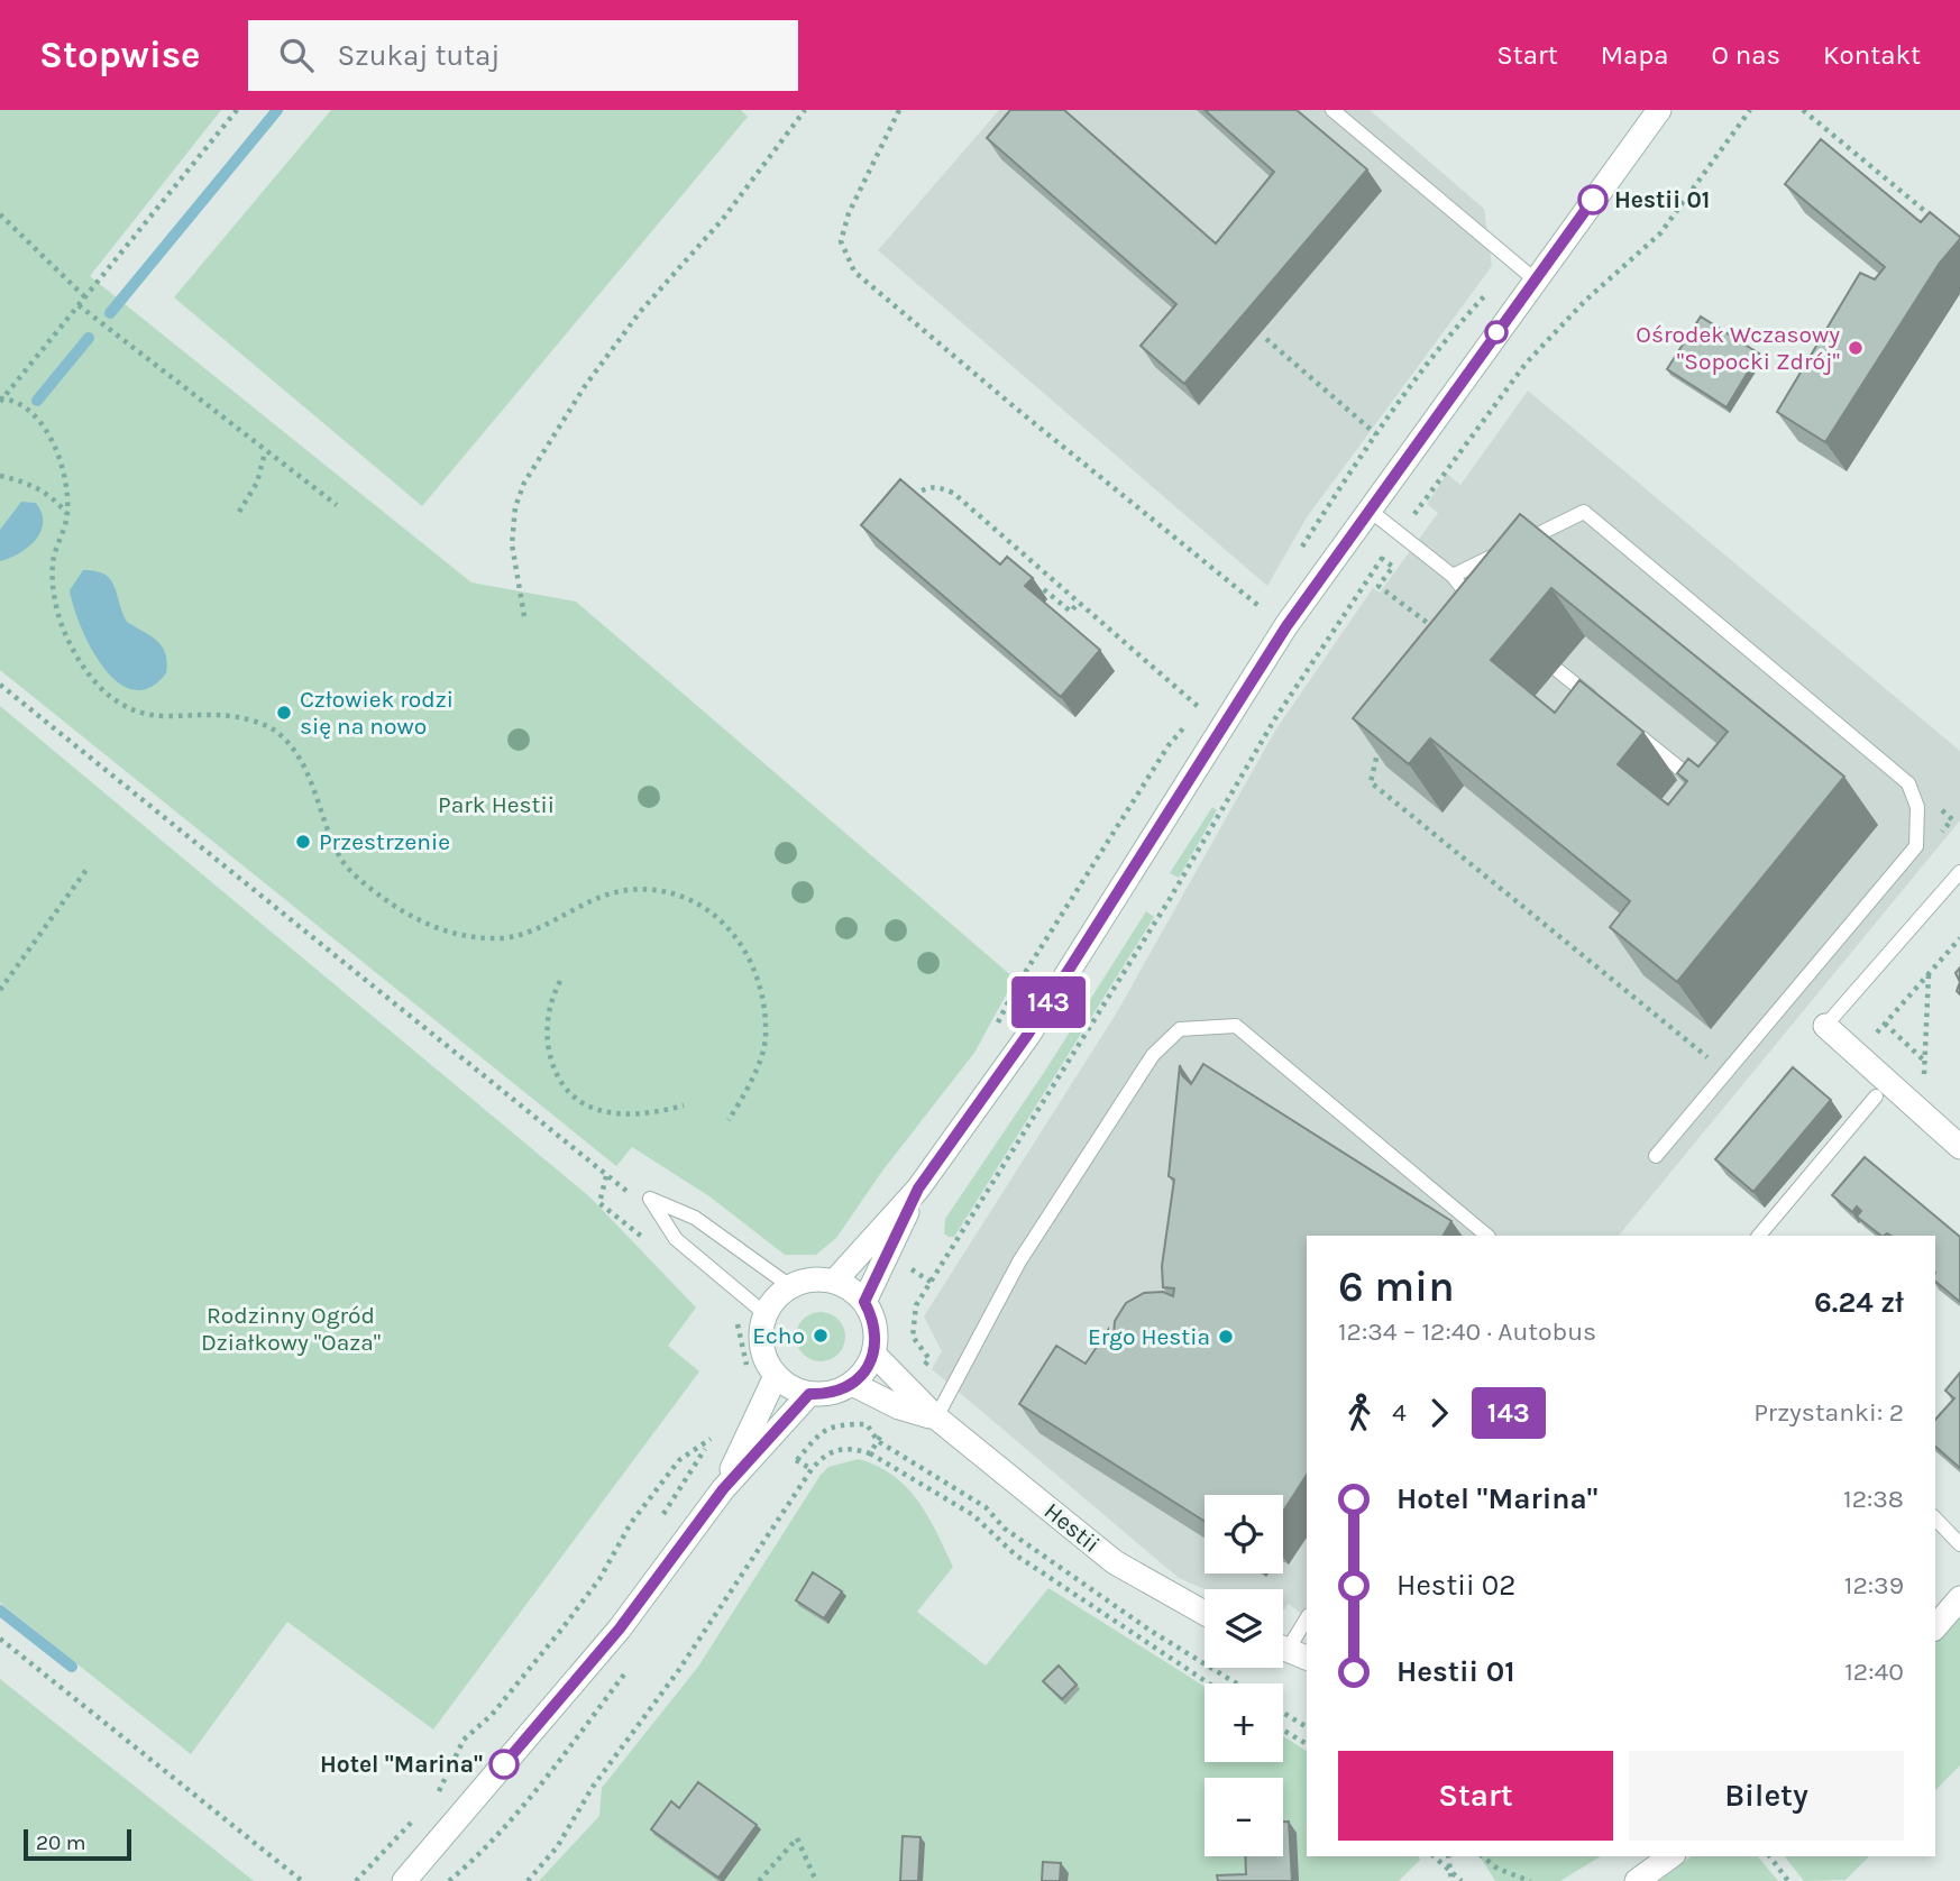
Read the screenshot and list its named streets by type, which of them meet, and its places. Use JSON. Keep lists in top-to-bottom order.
{
  "streets": {
    "street": ["Hestii"]
  },
  "parks": ["Park Hestii", "Rodzinny Ogród Działkowy \"Oaza\""],
  "places": [
    "Hestii 01",
    "Ośrodek Wczasowy \"Sopocki Zdrój\"",
    "Człowiek rodzi się na nowo",
    "Przestrzenie",
    "Echo",
    "Ergo Hestia",
    "Hotel \"Marina\""
  ],
  "lines": ["bus line 143"],
  "scale_bar": "20 m",
  "page": {
    "header": "Stopwise",
    "search": "Szukaj tutaj",
    "nav": [
      "Start",
      "Mapa",
      "O nas",
      "Kontakt"
    ],
    "on_map": "143",
    "heading": ["6 min", "12:34 – 12:40 · Autobus", "6.24 zł"],
    "legs": ["4", "143", "Przystanki: 2"],
    "list": [
      {
        "name": "Hotel \"Marina\"",
        "value": "12:38"
      },
      {
        "name": "Hestii 02",
        "value": "12:39"
      },
      {
        "name": "Hestii 01",
        "value": "12:40"
      }
    ],
    "map_buttons": ["+", "−"],
    "buttons": ["Start", "Bilety"],
    "scale": "20 m"
  }
}
